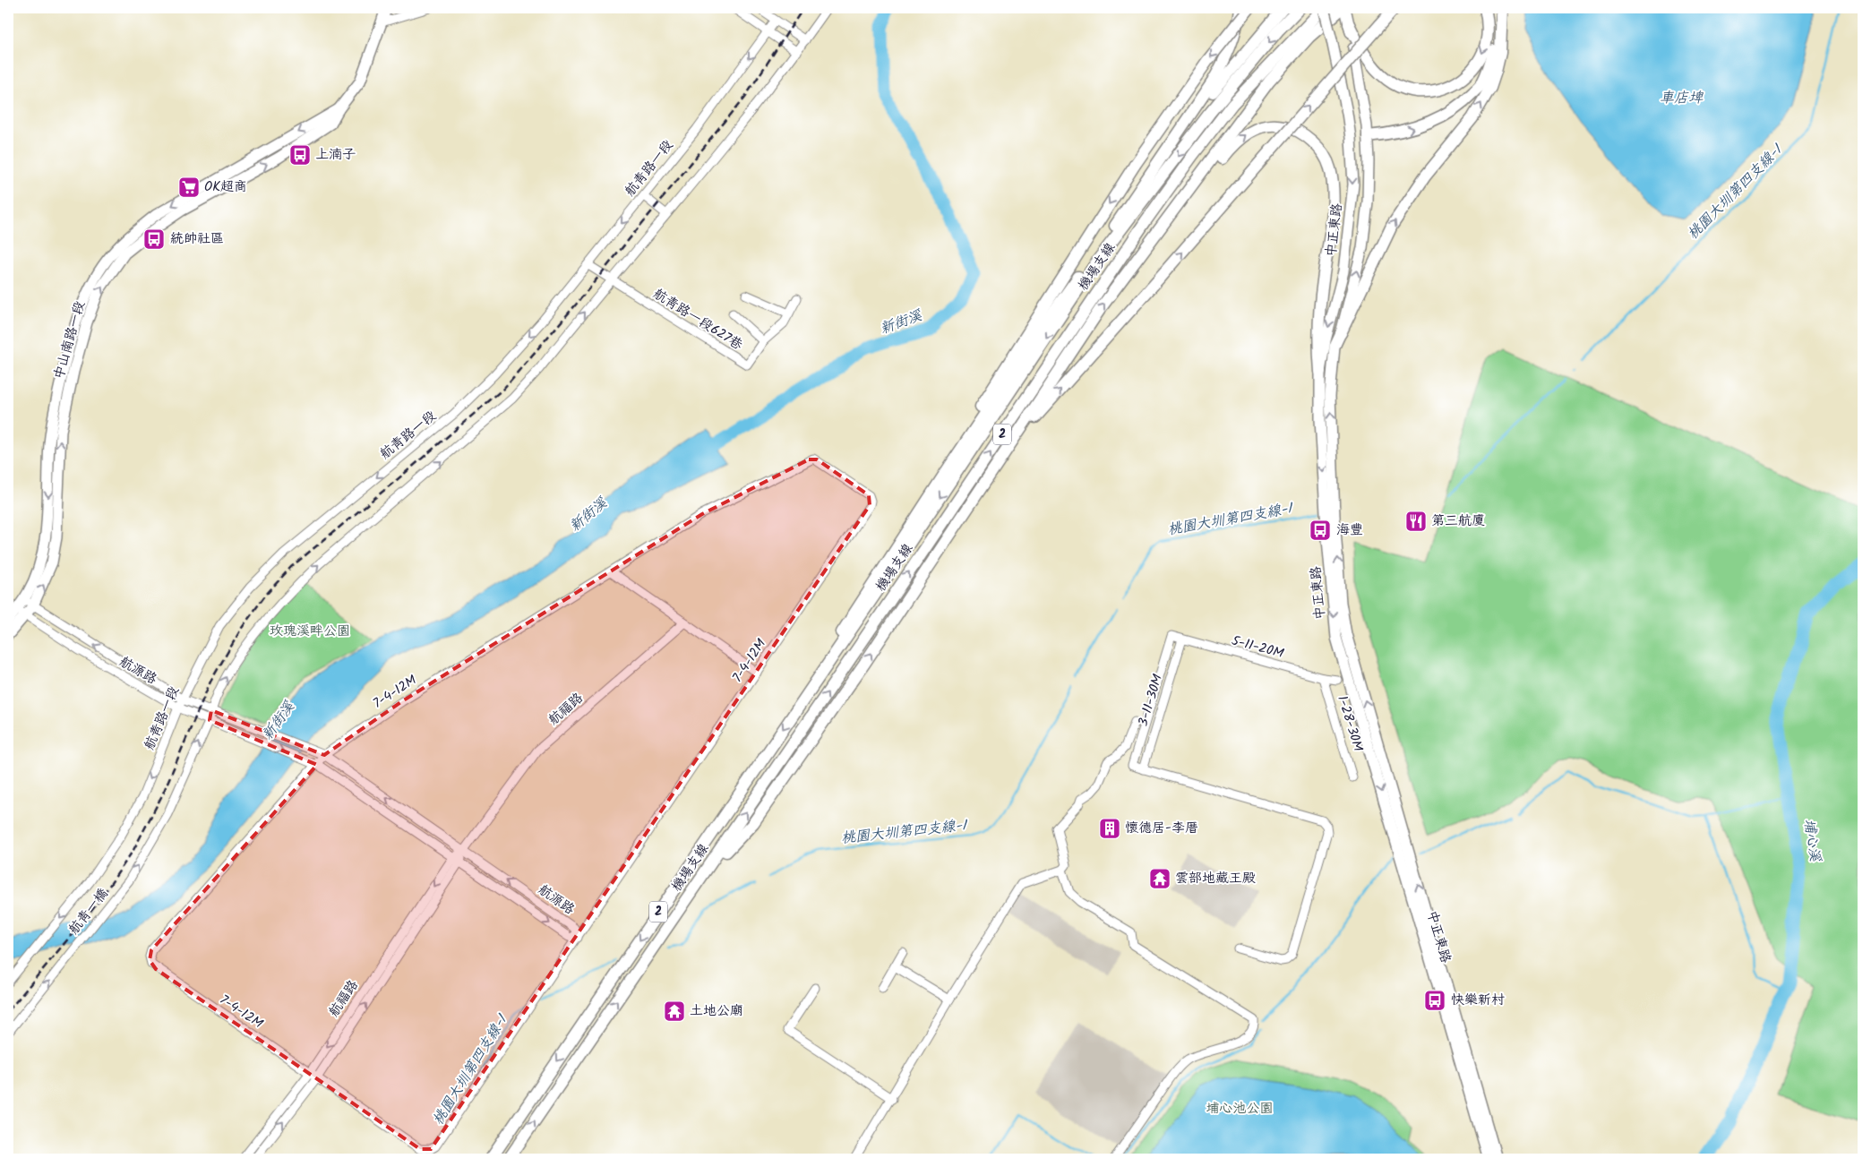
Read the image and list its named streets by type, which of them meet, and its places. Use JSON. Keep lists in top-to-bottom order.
{
  "streets": {
    "highway": ["機場支線", "2"],
    "main road": ["中正東路", "中山南路一段"],
    "street": [
      "航青路一段",
      "航青路一段627巷",
      "5-11-20M",
      "7-4-12M",
      "航源路",
      "3-11-30M",
      "航福路",
      "1-28-30M",
      "航青一橋"
    ]
  },
  "crossings": [
    ["航青路一段", "航青路一段627巷"],
    ["航青路一段", "航源路"],
    ["航青路一段", "航青一橋"],
    ["中正東路", "機場支線"],
    ["中山南路一段", "航源路"],
    ["5-11-20M", "3-11-30M"],
    ["5-11-20M", "1-28-30M"],
    ["7-4-12M", "航源路"],
    ["7-4-12M", "航福路"],
    ["航源路", "航福路"],
    ["航源路", "航青一橋"]
  ],
  "water": [
    "車店埤",
    "桃園大圳第四支線-1",
    "新街溪",
    "埔心溪"
  ],
  "parks": ["玫瑰溪畔公園", "埔心池公園"],
  "places": {
    "bus stop": [
      "上湳子",
      "統帥社區",
      "海豐",
      "快樂新村"
    ],
    "supermarket": ["OK超商"],
    "restaurant": ["第三航廈"],
    "building": ["懷德居-李厝"],
    "temple": ["雲部地藏王殿", "土地公廟"]
  }
}
